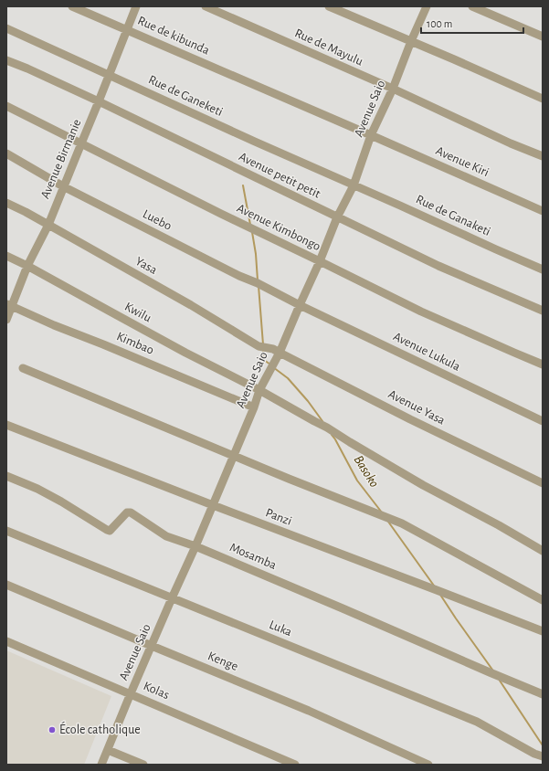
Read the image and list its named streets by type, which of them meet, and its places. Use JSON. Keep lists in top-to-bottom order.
{
  "streets": {
    "street": [
      "Rue de kibunda",
      "Rue de Mayulu",
      "Rue de Ganeketi",
      "Avenue Saio",
      "Avenue Birmanie",
      "Avenue Kiri",
      "Avenue petit petit",
      "Rue de Ganaketi",
      "Luebo",
      "Avenue Kimbongo",
      "Yasa",
      "Kwilu",
      "Kimbao",
      "Avenue Lukula",
      "Avenue Yasa",
      "Panzi",
      "Mosamba",
      "Luka",
      "Kenge",
      "Kolas"
    ]
  },
  "crossings": [
    ["Rue de kibunda", "Avenue Saio"],
    ["Rue de kibunda", "Avenue Birmanie"],
    ["Rue de kibunda", "Avenue Kiri"],
    ["Rue de Mayulu", "Avenue Saio"],
    ["Rue de Ganeketi", "Avenue Saio"],
    ["Rue de Ganeketi", "Avenue Birmanie"],
    ["Rue de Ganeketi", "Rue de Ganaketi"],
    ["Avenue Saio", "Avenue Kiri"],
    ["Avenue Saio", "Avenue petit petit"],
    ["Avenue Saio", "Rue de Ganaketi"],
    ["Avenue Saio", "Luebo"],
    ["Avenue Saio", "Avenue Kimbongo"],
    ["Avenue Saio", "Yasa"],
    ["Avenue Saio", "Kwilu"],
    ["Avenue Saio", "Kimbao"],
    ["Avenue Saio", "Avenue Lukula"],
    ["Avenue Saio", "Avenue Yasa"],
    ["Avenue Saio", "Panzi"],
    ["Avenue Saio", "Mosamba"],
    ["Avenue Saio", "Luka"],
    ["Avenue Saio", "Kenge"],
    ["Avenue Saio", "Kolas"],
    ["Avenue Birmanie", "Avenue petit petit"],
    ["Avenue Birmanie", "Luebo"],
    ["Avenue Birmanie", "Avenue Kimbongo"],
    ["Avenue Birmanie", "Yasa"],
    ["Avenue Birmanie", "Kwilu"],
    ["Avenue Birmanie", "Kimbao"],
    ["Luebo", "Avenue Lukula"],
    ["Yasa", "Avenue Yasa"]
  ],
  "water": ["Basoko"],
  "places": ["École catholique"],
  "scale_bar": "100 m"
}
